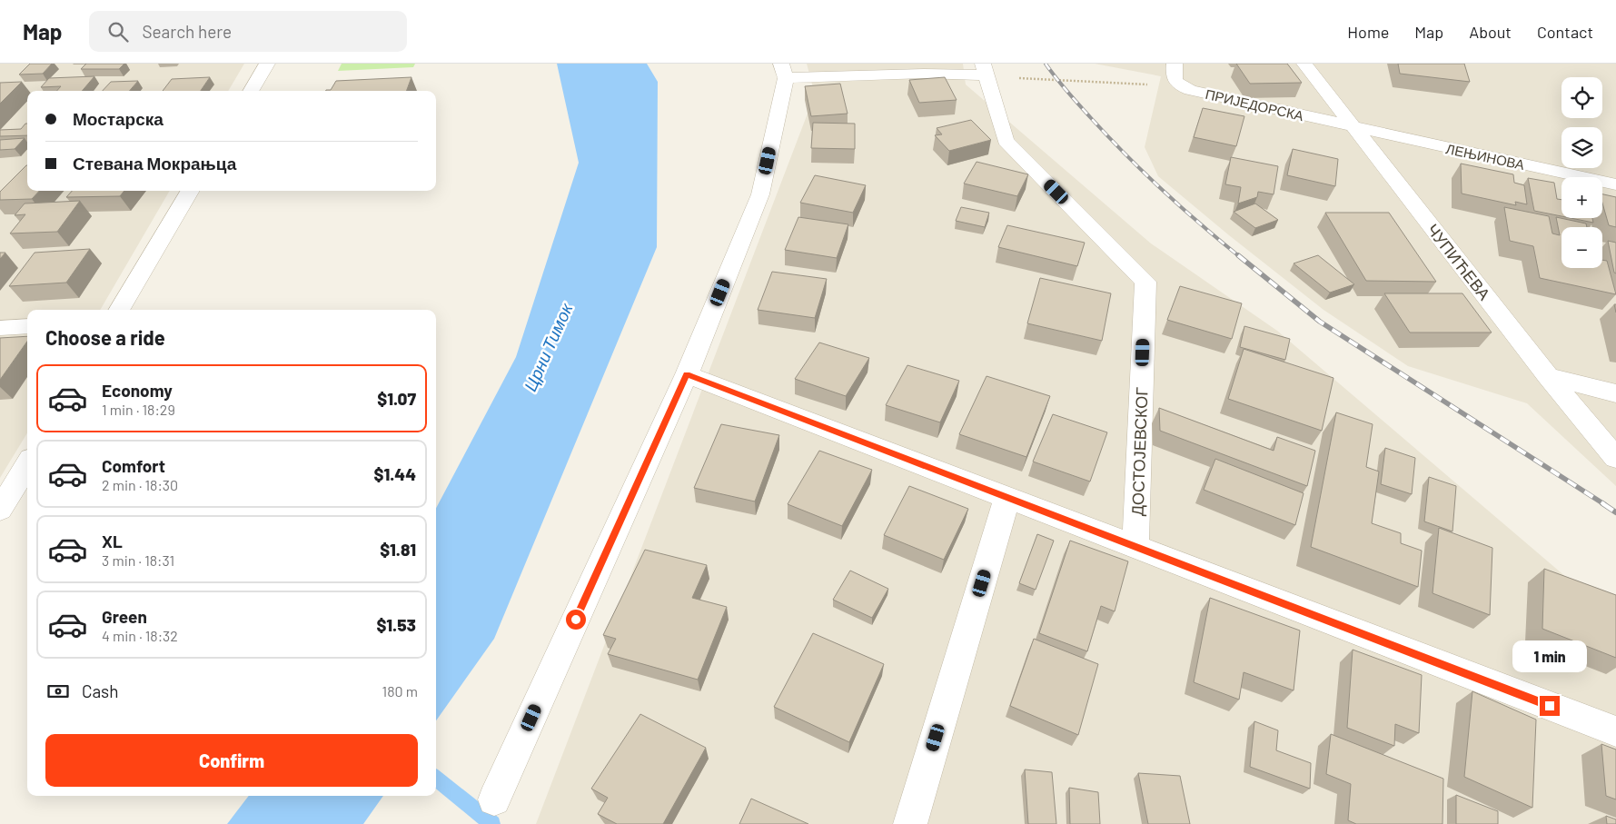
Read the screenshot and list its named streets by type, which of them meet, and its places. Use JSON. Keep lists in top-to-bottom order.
{
  "streets": {
    "street": [
      "ПРИЈЕДОРСКА",
      "ЛЕЊИНОВА",
      "ЧУПИЋЕВА",
      "ДОСТОЈЕВСКОГ"
    ]
  },
  "crossings": [
    ["ПРИЈЕДОРСКА", "ЛЕЊИНОВА"],
    ["ПРИЈЕДОРСКА", "ЧУПИЋЕВА"],
    ["ЛЕЊИНОВА", "ЧУПИЋЕВА"]
  ],
  "water": ["Црни Тимок"],
  "page": {
    "header": "Map",
    "search": "Search here",
    "nav": [
      "Home",
      "Map",
      "About",
      "Contact"
    ],
    "map_buttons": ["+", "−"],
    "banner": ["Мостарска", "Стевана Мокрањца"],
    "heading": "Choose a ride",
    "list": [
      {
        "name": "Economy",
        "note": "1 min · 18:29",
        "value": "$1.07"
      },
      {
        "name": "Comfort",
        "note": "2 min · 18:30",
        "value": "$1.44"
      },
      {
        "name": "XL",
        "note": "3 min · 18:31",
        "value": "$1.81"
      },
      {
        "name": "Green",
        "note": "4 min · 18:32",
        "value": "$1.53"
      }
    ],
    "bubble": "1 min",
    "pay": ["Cash", "180 m"],
    "buttons": "Confirm"
  }
}
